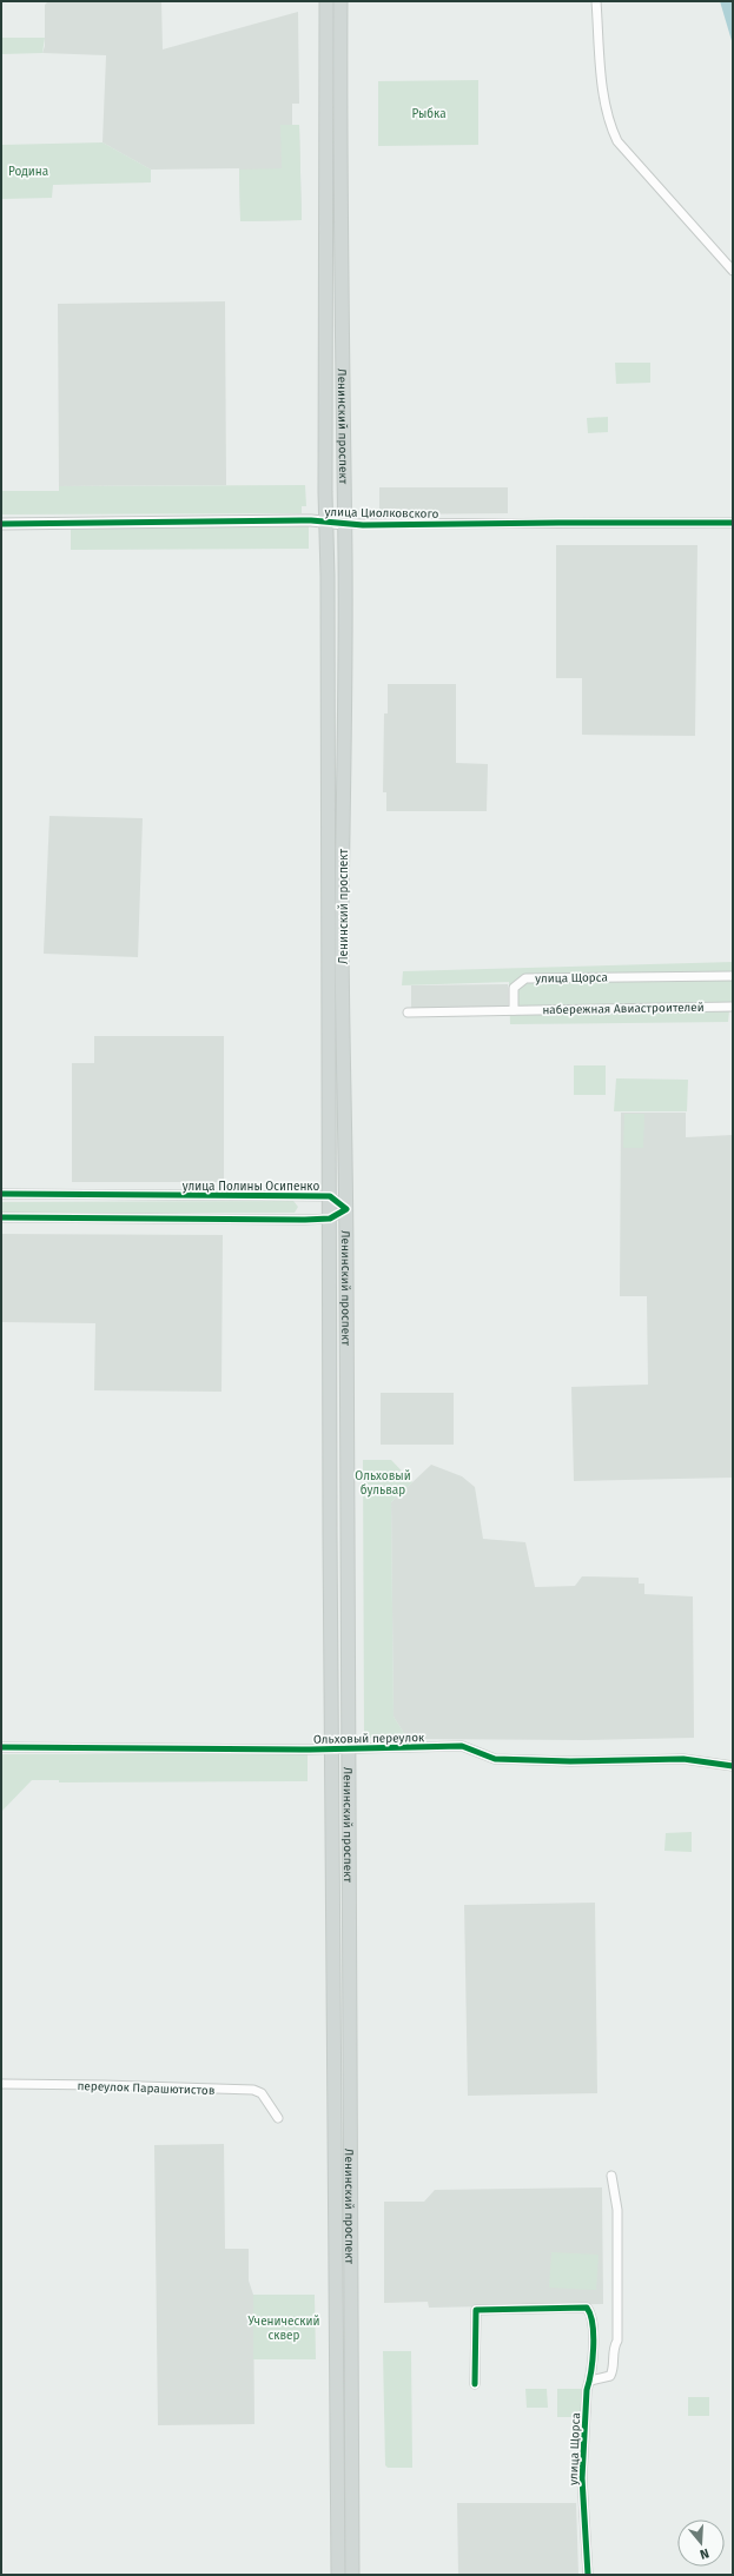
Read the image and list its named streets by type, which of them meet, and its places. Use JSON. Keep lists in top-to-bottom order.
{
  "streets": {
    "main road": ["Ленинский проспект"],
    "street": [
      "улица Циолковского",
      "улица Щорса",
      "набережная Авиастроителей",
      "улица Полины Осипенко",
      "Ольховый переулок",
      "переулок Парашютистов"
    ]
  },
  "crossings": [
    ["Ленинский проспект", "улица Циолковского"],
    ["Ленинский проспект", "улица Полины Осипенко"],
    ["Ленинский проспект", "Ольховый переулок"],
    ["улица Щорса", "набережная Авиастроителей"]
  ],
  "parks": [
    "Рыбка",
    "Родина",
    "Ольховый бульвар",
    "Ученический сквер"
  ],
  "north": "bottom"
}
